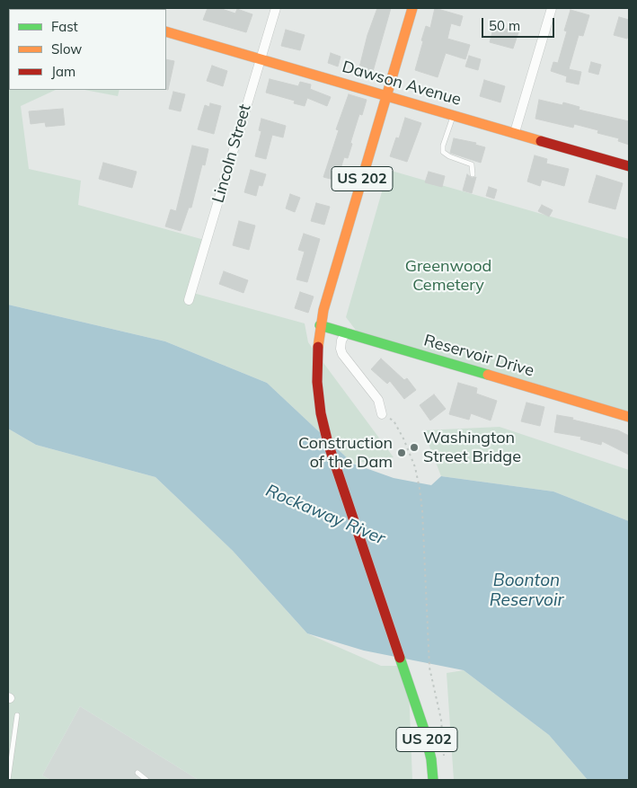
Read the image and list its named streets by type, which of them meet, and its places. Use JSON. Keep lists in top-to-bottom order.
{
  "streets": {
    "street": [
      "Dawson Avenue",
      "Lincoln Street",
      "US 202",
      "Reservoir Drive"
    ]
  },
  "crossings": [
    ["Dawson Avenue", "Lincoln Street"],
    ["Dawson Avenue", "US 202"],
    ["US 202", "Reservoir Drive"]
  ],
  "water": ["Rockaway River", "Boonton Reservoir"],
  "parks": ["Greenwood Cemetery"],
  "places": ["Washington Street Bridge", "Construction of the Dam"],
  "legend": ["Fast", "Slow", "Jam"],
  "scale_bar": "50 m"
}
